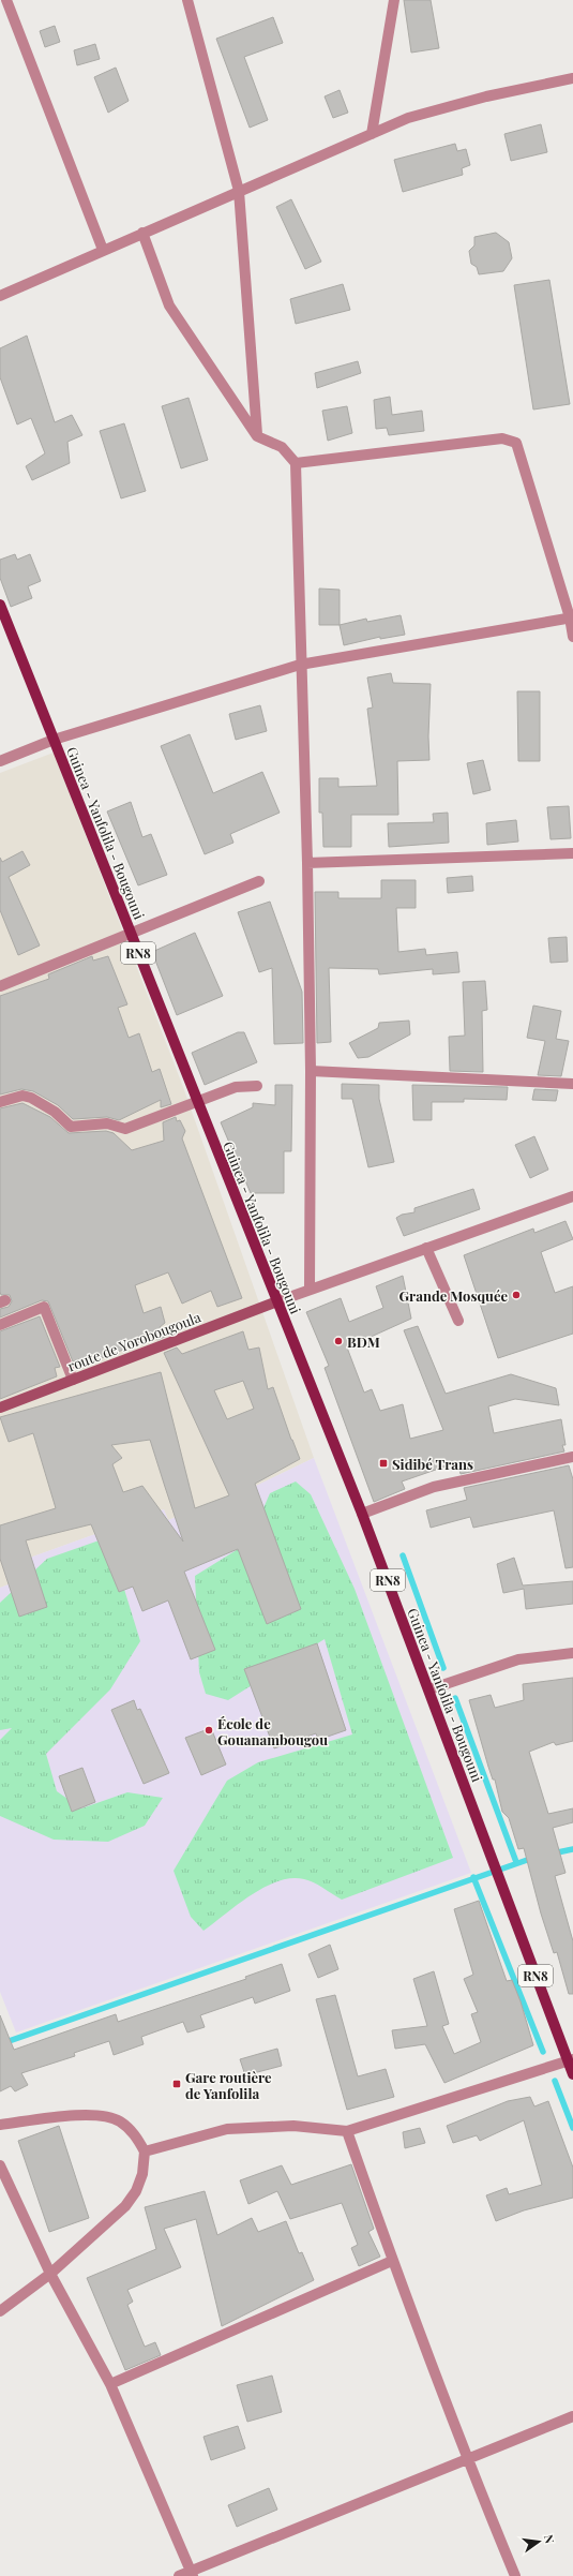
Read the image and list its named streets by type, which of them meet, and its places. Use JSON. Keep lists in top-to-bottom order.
{
  "streets": {
    "main road": ["Guinea - Yanfolila - Bougouni", "RN8", "route de Yorobougoula"]
  },
  "crossings": [
    ["Guinea - Yanfolila - Bougouni", "RN8"],
    ["Guinea - Yanfolila - Bougouni", "route de Yorobougoula"]
  ],
  "places": {
    "other": ["Grande Mosquée", "BDM", "École de Gouanambougou"],
    "transit": ["Sidibé Trans", "Gare routière de Yanfolila"]
  },
  "north": "right"
}
